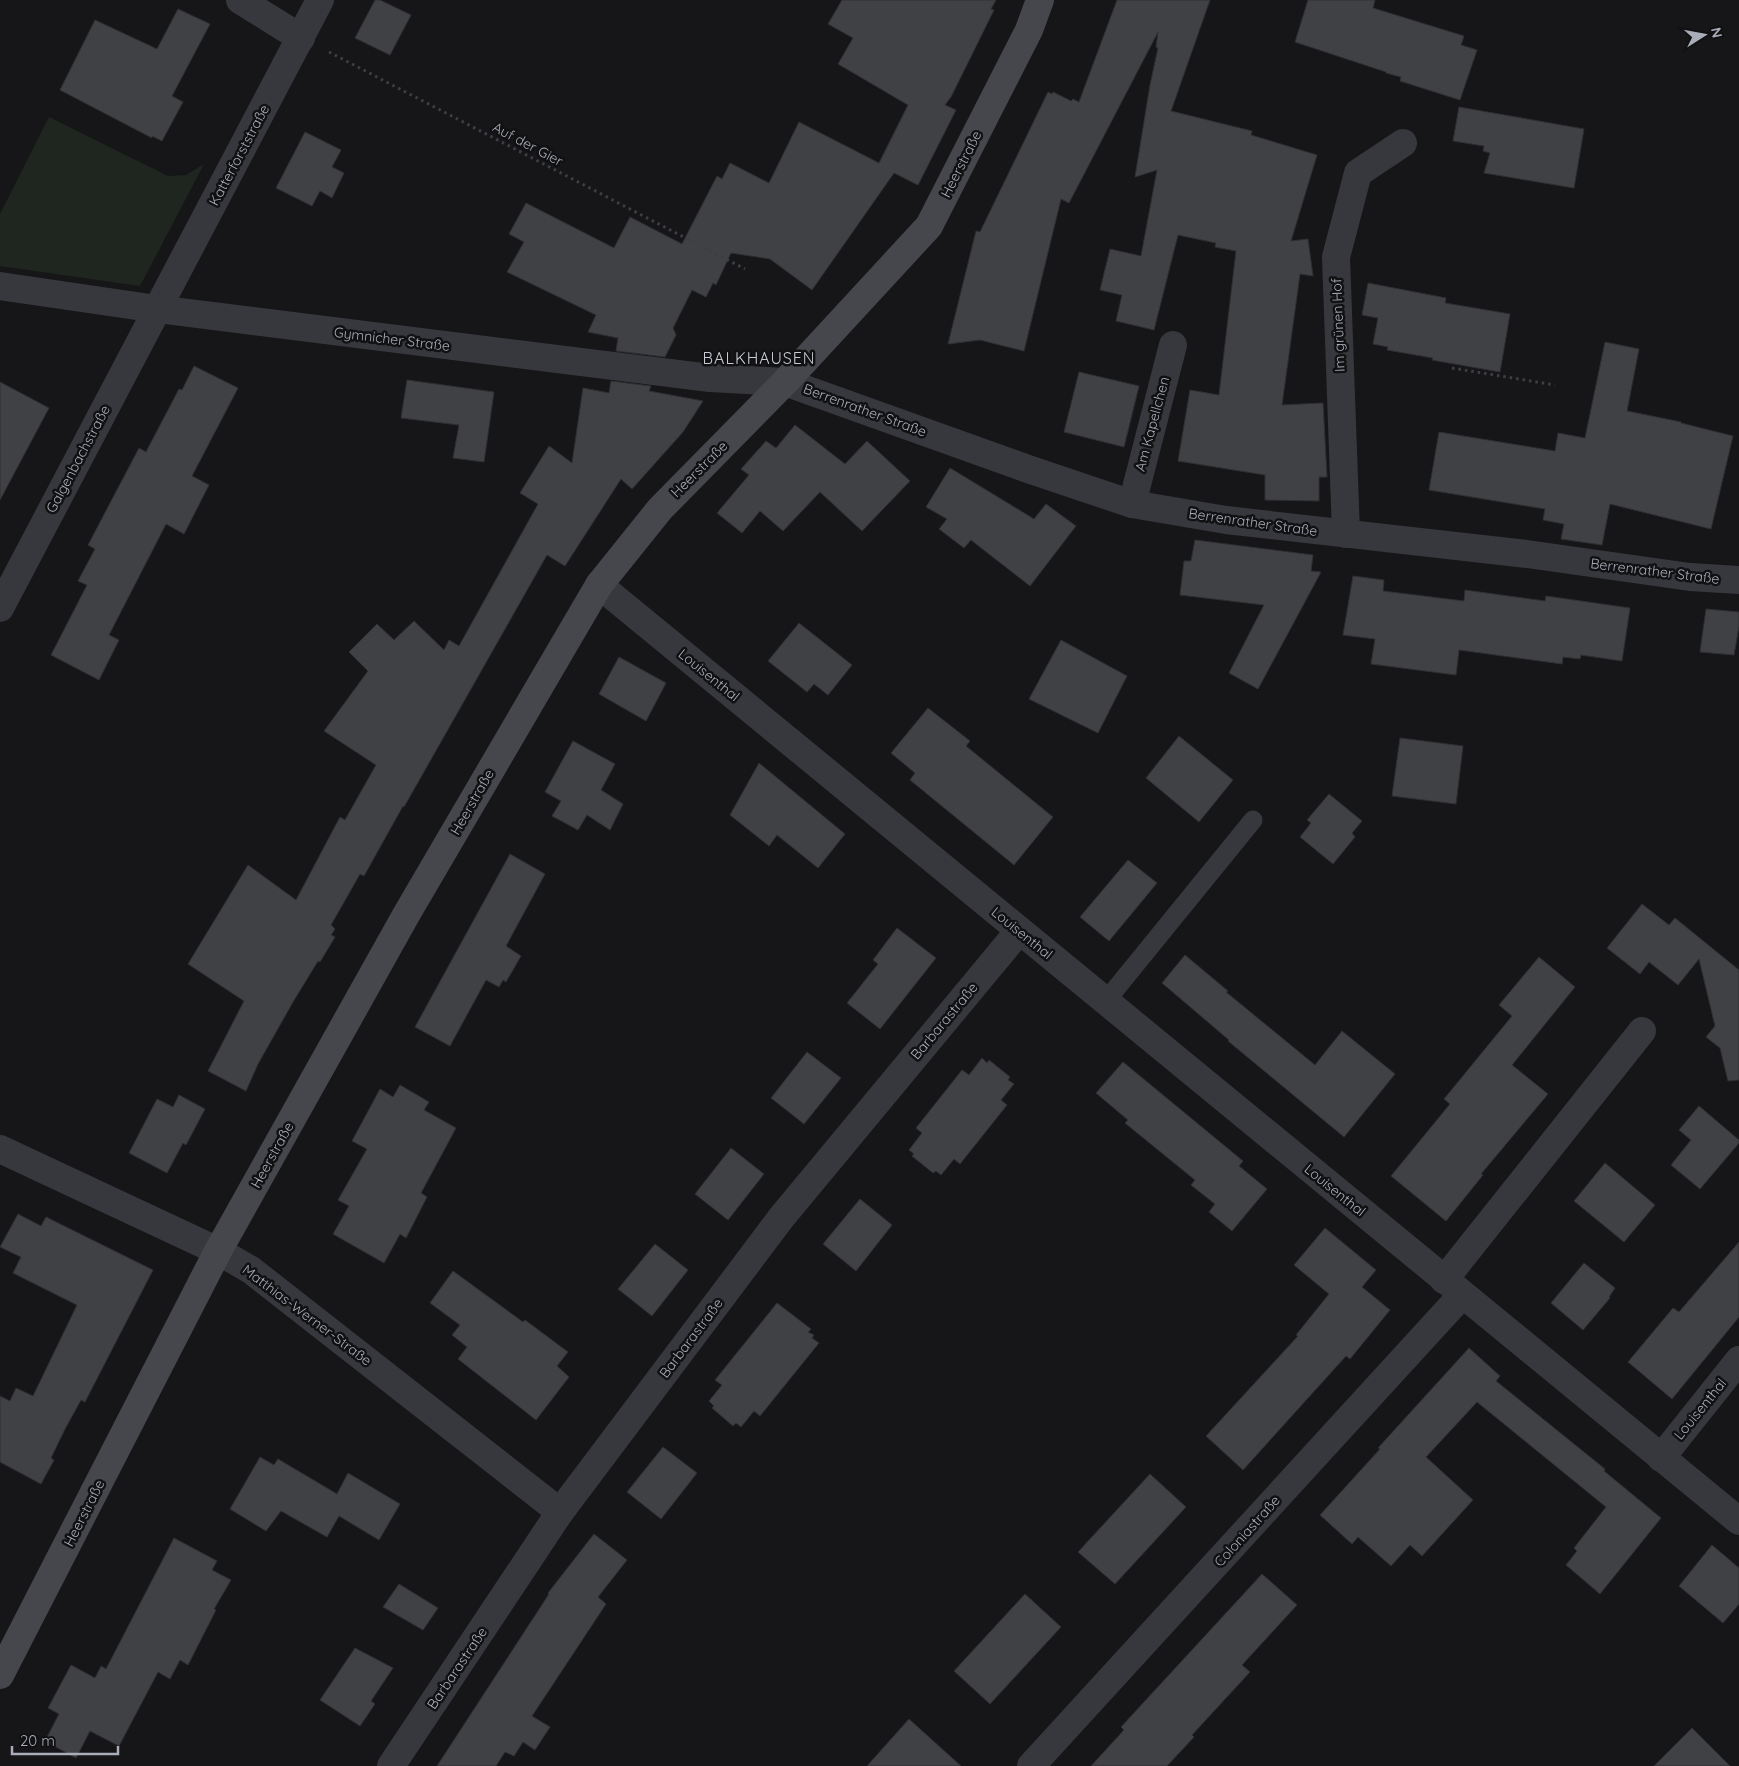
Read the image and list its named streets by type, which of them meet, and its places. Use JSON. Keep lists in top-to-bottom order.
{
  "streets": {
    "main road": ["Heerstraße"],
    "street": [
      "Katterforststraße",
      "Im grünen Hof",
      "Gymnicher Straße",
      "Berrenrather Straße",
      "Am Kapellchen",
      "Galgenbachstraße",
      "Louisenthal",
      "Barbarastraße",
      "Matthias-Werner-Straße",
      "Coloniastraße"
    ],
    "path": ["Auf der Gier"]
  },
  "crossings": [
    ["Auf der Gier", "Katterforststraße"],
    ["Katterforststraße", "Gymnicher Straße"],
    ["Katterforststraße", "Galgenbachstraße"],
    ["Heerstraße", "Gymnicher Straße"],
    ["Heerstraße", "Berrenrather Straße"],
    ["Heerstraße", "Louisenthal"],
    ["Heerstraße", "Matthias-Werner-Straße"],
    ["Im grünen Hof", "Berrenrather Straße"],
    ["Gymnicher Straße", "Berrenrather Straße"],
    ["Gymnicher Straße", "Galgenbachstraße"],
    ["Berrenrather Straße", "Am Kapellchen"],
    ["Louisenthal", "Barbarastraße"],
    ["Louisenthal", "Coloniastraße"],
    ["Barbarastraße", "Matthias-Werner-Straße"]
  ],
  "districts": ["BALKHAUSEN"],
  "scale_bar": "20 m",
  "north": "right"
}
